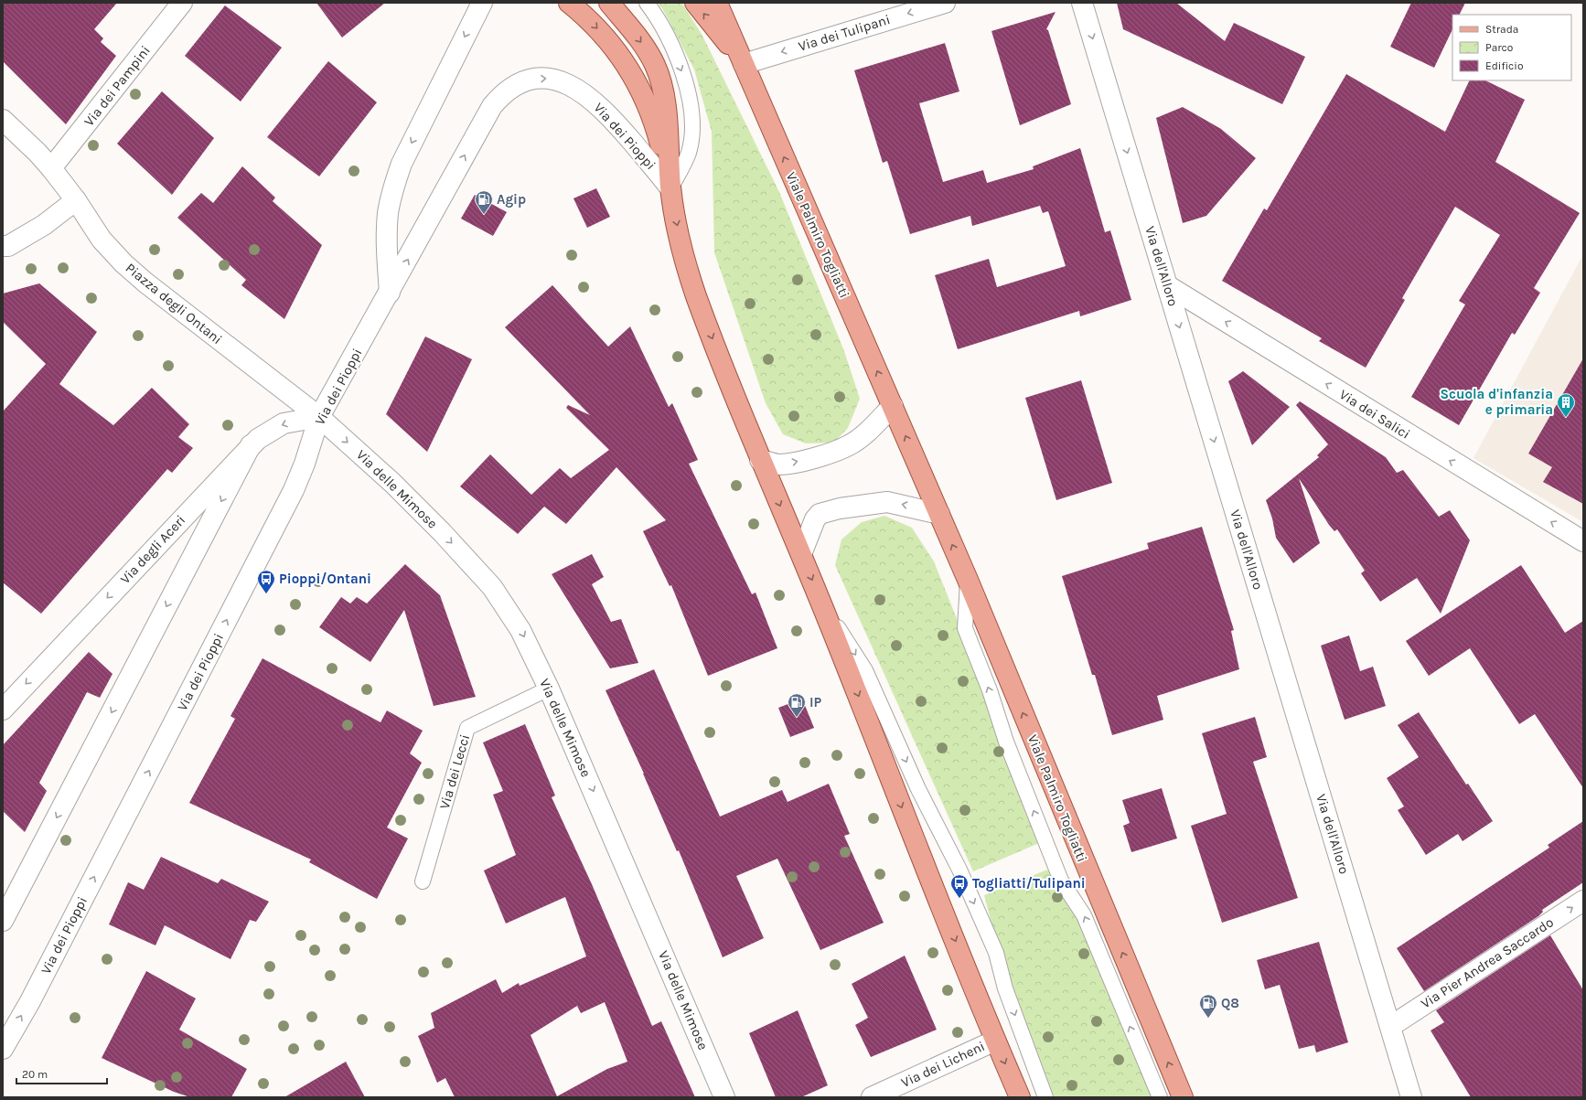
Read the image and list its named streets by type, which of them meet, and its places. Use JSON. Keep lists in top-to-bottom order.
{
  "streets": {
    "main road": ["Viale Palmiro Togliatti"],
    "street": [
      "Via dei Tulipani",
      "Via dei Pampini",
      "Via dei Pioppi",
      "Via dell'Alloro",
      "Piazza degli Ontani",
      "Via dei Salici",
      "Via delle Mimose",
      "Via degli Aceri",
      "Via Pier Andrea Saccardo",
      "Via dei Licheni"
    ],
    "lane": ["Via dei Lecci"]
  },
  "crossings": [
    ["Via dei Tulipani", "Viale Palmiro Togliatti"],
    ["Via dei Pampini", "Piazza degli Ontani"],
    ["Via dei Pioppi", "Piazza degli Ontani"],
    ["Via dei Pioppi", "Via delle Mimose"],
    ["Via dei Pioppi", "Via degli Aceri"],
    ["Via dell'Alloro", "Via dei Salici"],
    ["Via dell'Alloro", "Via Pier Andrea Saccardo"],
    ["Piazza degli Ontani", "Via delle Mimose"],
    ["Piazza degli Ontani", "Via degli Aceri"],
    ["Via delle Mimose", "Via degli Aceri"],
    ["Via delle Mimose", "Via dei Lecci"]
  ],
  "one_way": [
    "Via dei Tulipani",
    "Via dell'Alloro",
    "Via dei Salici",
    "Via delle Mimose",
    "Via Pier Andrea Saccardo"
  ],
  "places": {
    "fuel station": ["Agip", "IP", "Q8"],
    "building": ["Scuola d'infanzia e primaria"],
    "bus stop": ["Pioppi/Ontani", "Togliatti/Tulipani"]
  },
  "legend": ["Strada", "Parco", "Edificio"],
  "scale_bar": "20 m"
}
